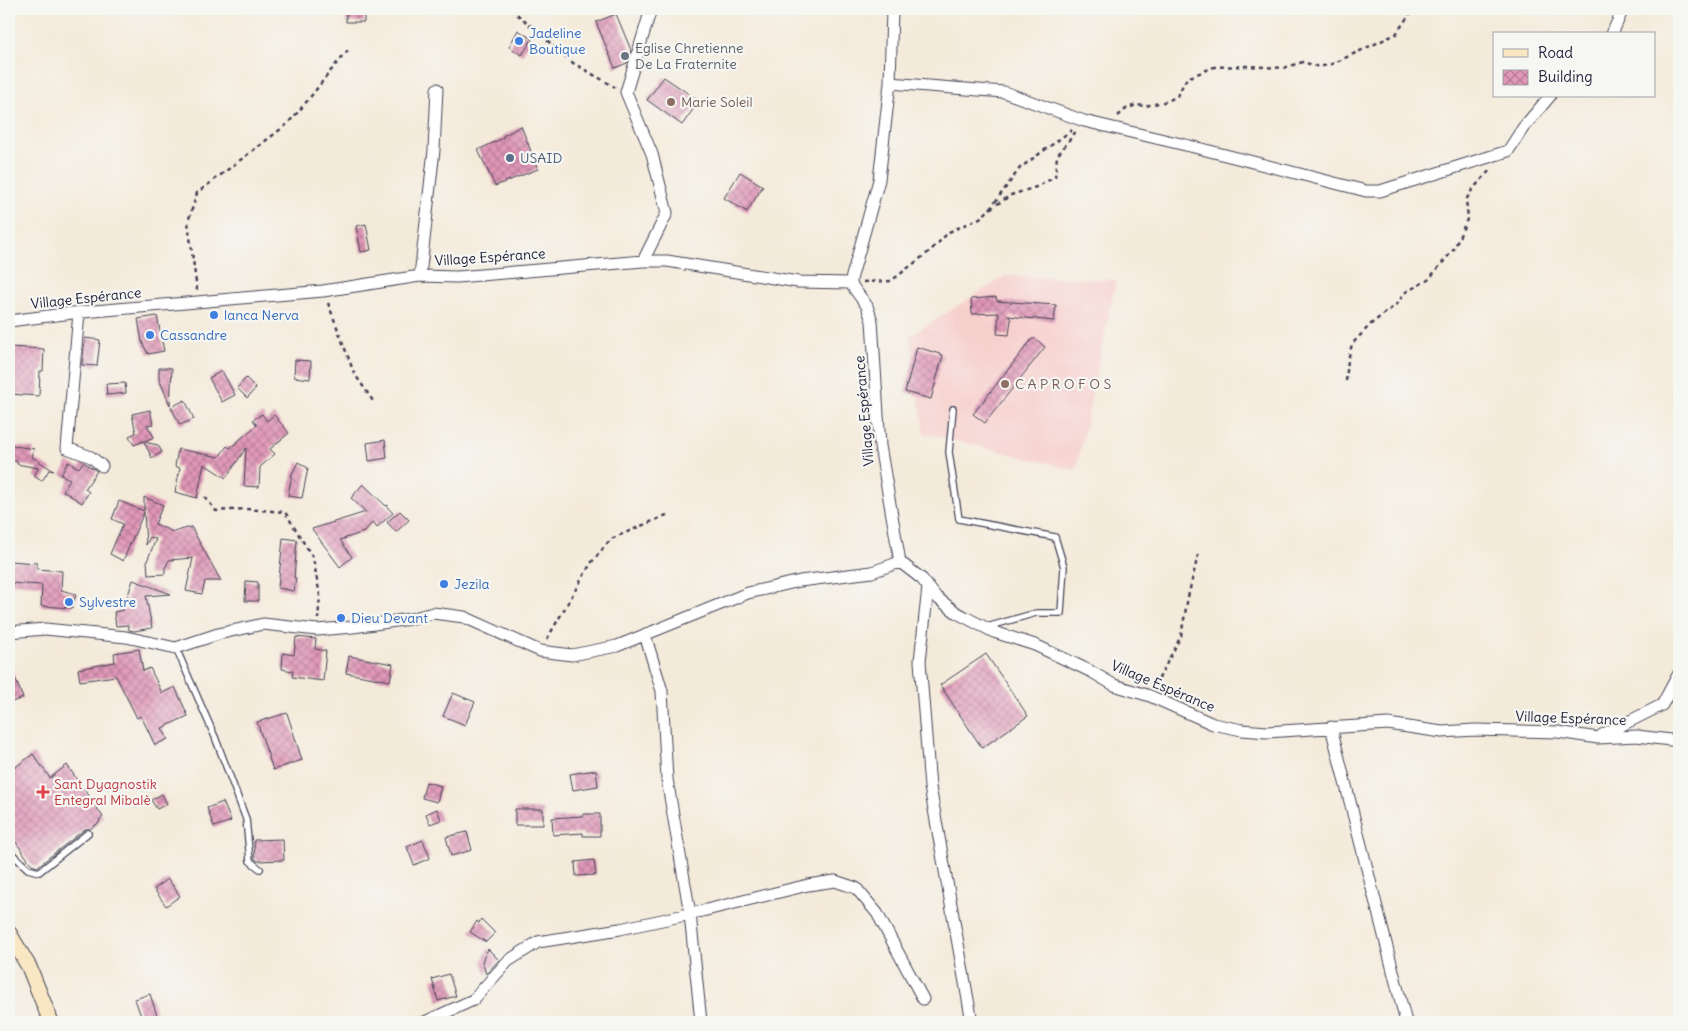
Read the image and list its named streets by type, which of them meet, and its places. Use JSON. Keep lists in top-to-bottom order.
{
  "streets": {
    "street": ["Village Espérance"]
  },
  "places": {
    "other": [
      "Jadeline Boutique",
      "Eglise Chretienne De La Fraternite",
      "Marie Soleil",
      "USAID",
      "lanca Nerva",
      "Cassandre",
      "C A P R O F O S",
      "Jezila",
      "Sylvestre",
      "Dieu Devant"
    ],
    "health": ["Sant Dyagnostik Entegral Mibalè"]
  },
  "legend": ["Road", "Building"]
}
